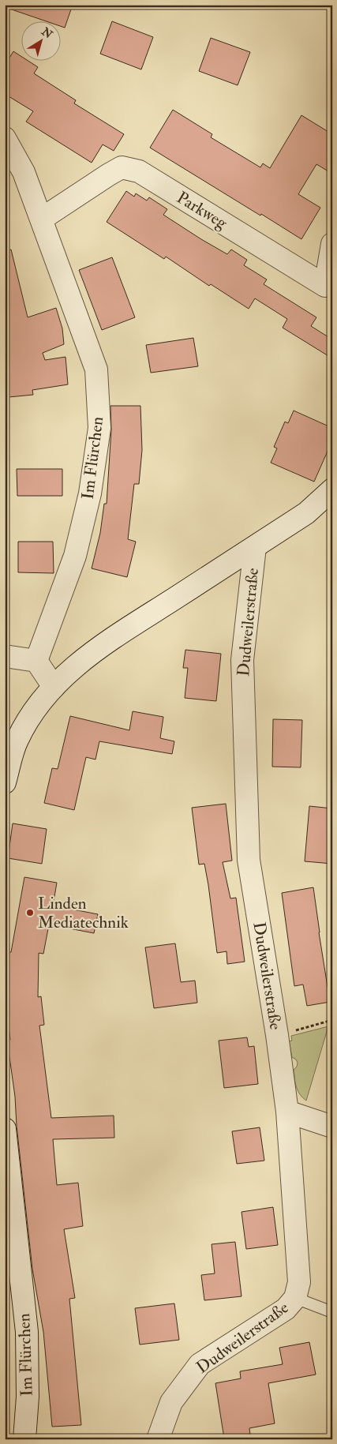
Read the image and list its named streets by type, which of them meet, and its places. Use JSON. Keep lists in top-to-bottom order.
{
  "streets": {
    "street": ["Parkweg", "Im Flürchen", "Dudweilerstraße"]
  },
  "crossings": [
    ["Parkweg", "Im Flürchen"]
  ],
  "places": ["Linden Mediatechnik"],
  "north": "top right"
}
